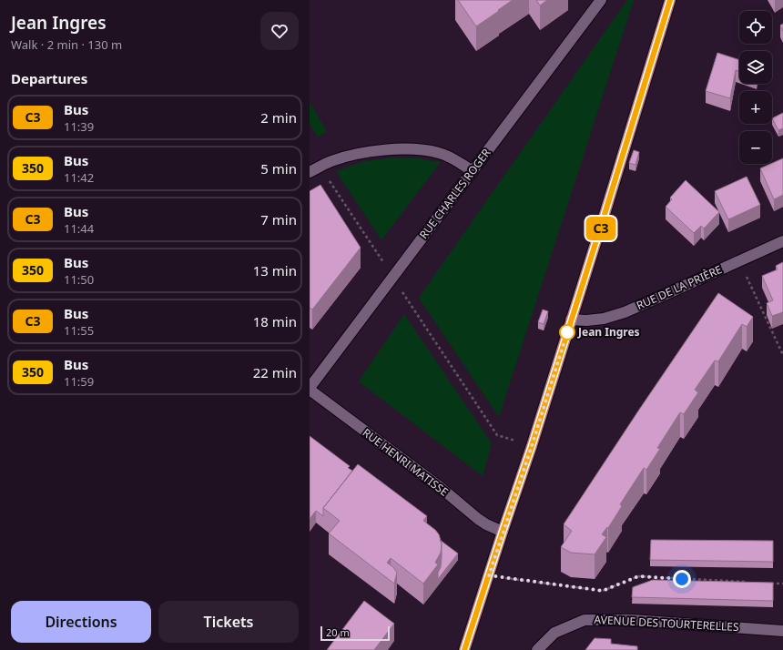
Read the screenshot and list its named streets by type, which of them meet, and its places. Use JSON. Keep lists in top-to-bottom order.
{
  "streets": {
    "street": [
      "RUE CHARLES ROGER",
      "RUE DE LA PRIÈRE",
      "RUE HENRI MATISSE",
      "AVENUE DES TOURTERELLES"
    ]
  },
  "crossings": [
    ["RUE CHARLES ROGER", "RUE HENRI MATISSE"]
  ],
  "places": ["Jean Ingres"],
  "lines": ["bus line C3"],
  "scale_bar": "20 m",
  "page": {
    "heading": [
      ["Jean Ingres", "Walk · 2 min · 130 m"],
      "Departures"
    ],
    "on_map": "C3",
    "map_buttons": ["+", "−"],
    "list": [
      {
        "mark": "C3",
        "name": "Bus",
        "note": "11:39",
        "value": "2 min"
      },
      {
        "mark": "350",
        "name": "Bus",
        "note": "11:42",
        "value": "5 min"
      },
      {
        "mark": "C3",
        "name": "Bus",
        "note": "11:44",
        "value": "7 min"
      },
      {
        "mark": "350",
        "name": "Bus",
        "note": "11:50",
        "value": "13 min"
      },
      {
        "mark": "C3",
        "name": "Bus",
        "note": "11:55",
        "value": "18 min"
      },
      {
        "mark": "350",
        "name": "Bus",
        "note": "11:59",
        "value": "22 min"
      }
    ],
    "buttons": ["Directions", "Tickets"],
    "scale": "20 m"
  }
}
